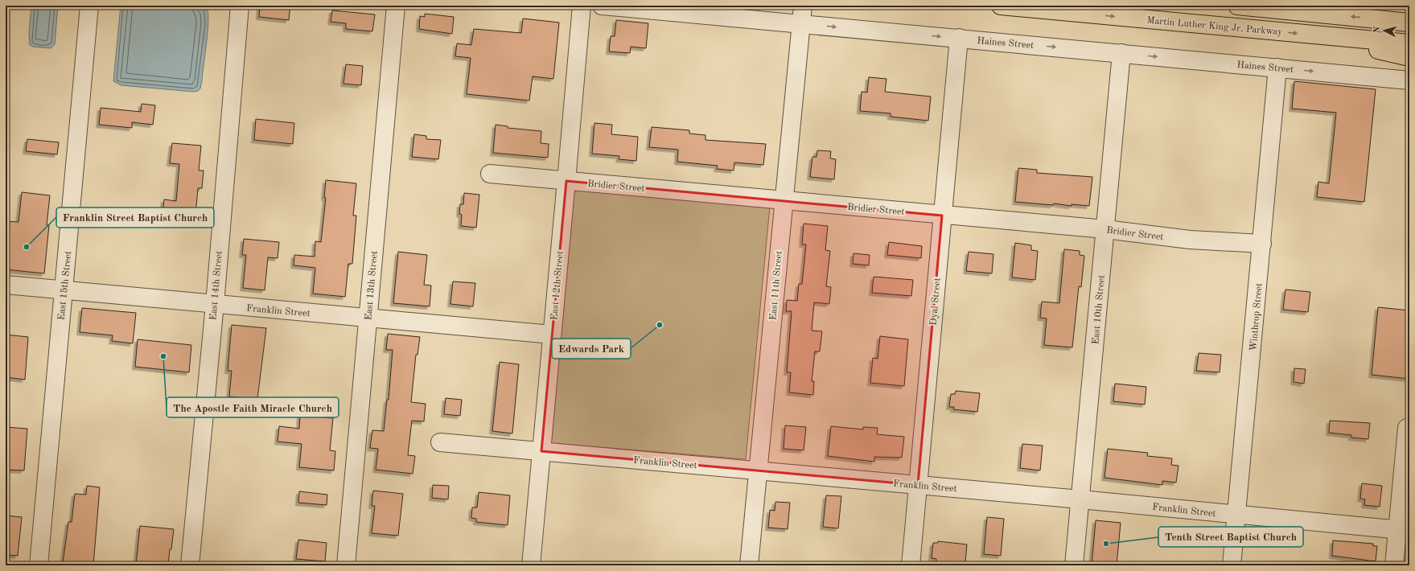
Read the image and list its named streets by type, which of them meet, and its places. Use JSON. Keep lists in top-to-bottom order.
{
  "streets": {
    "highway": ["Martin Luther King Jr. Parkway"],
    "street": [
      "Haines Street",
      "Bridier Street",
      "East 15th Street",
      "East 14th Street",
      "East 13th Street",
      "East 12th Street",
      "East 11th Street",
      "Dyal Street",
      "East 10th Street",
      "Franklin Street",
      "Winthrop Street"
    ]
  },
  "crossings": [
    ["Haines Street", "East 11th Street"],
    ["Haines Street", "Dyal Street"],
    ["Haines Street", "East 10th Street"],
    ["Haines Street", "Winthrop Street"],
    ["Bridier Street", "East 12th Street"],
    ["Bridier Street", "East 11th Street"],
    ["Bridier Street", "Dyal Street"],
    ["Bridier Street", "East 10th Street"],
    ["Bridier Street", "Winthrop Street"],
    ["East 15th Street", "Franklin Street"],
    ["East 14th Street", "Franklin Street"],
    ["East 13th Street", "Franklin Street"],
    ["East 12th Street", "Franklin Street"],
    ["East 11th Street", "Franklin Street"],
    ["Dyal Street", "Franklin Street"],
    ["East 10th Street", "Franklin Street"],
    ["Franklin Street", "Winthrop Street"]
  ],
  "one_way": ["Martin Luther King Jr. Parkway", "Haines Street"],
  "places": [
    "Franklin Street Baptist Church",
    "Edwards Park",
    "The Apostle Faith Miracle Church",
    "Tenth Street Baptist Church"
  ],
  "north": "left"
}
